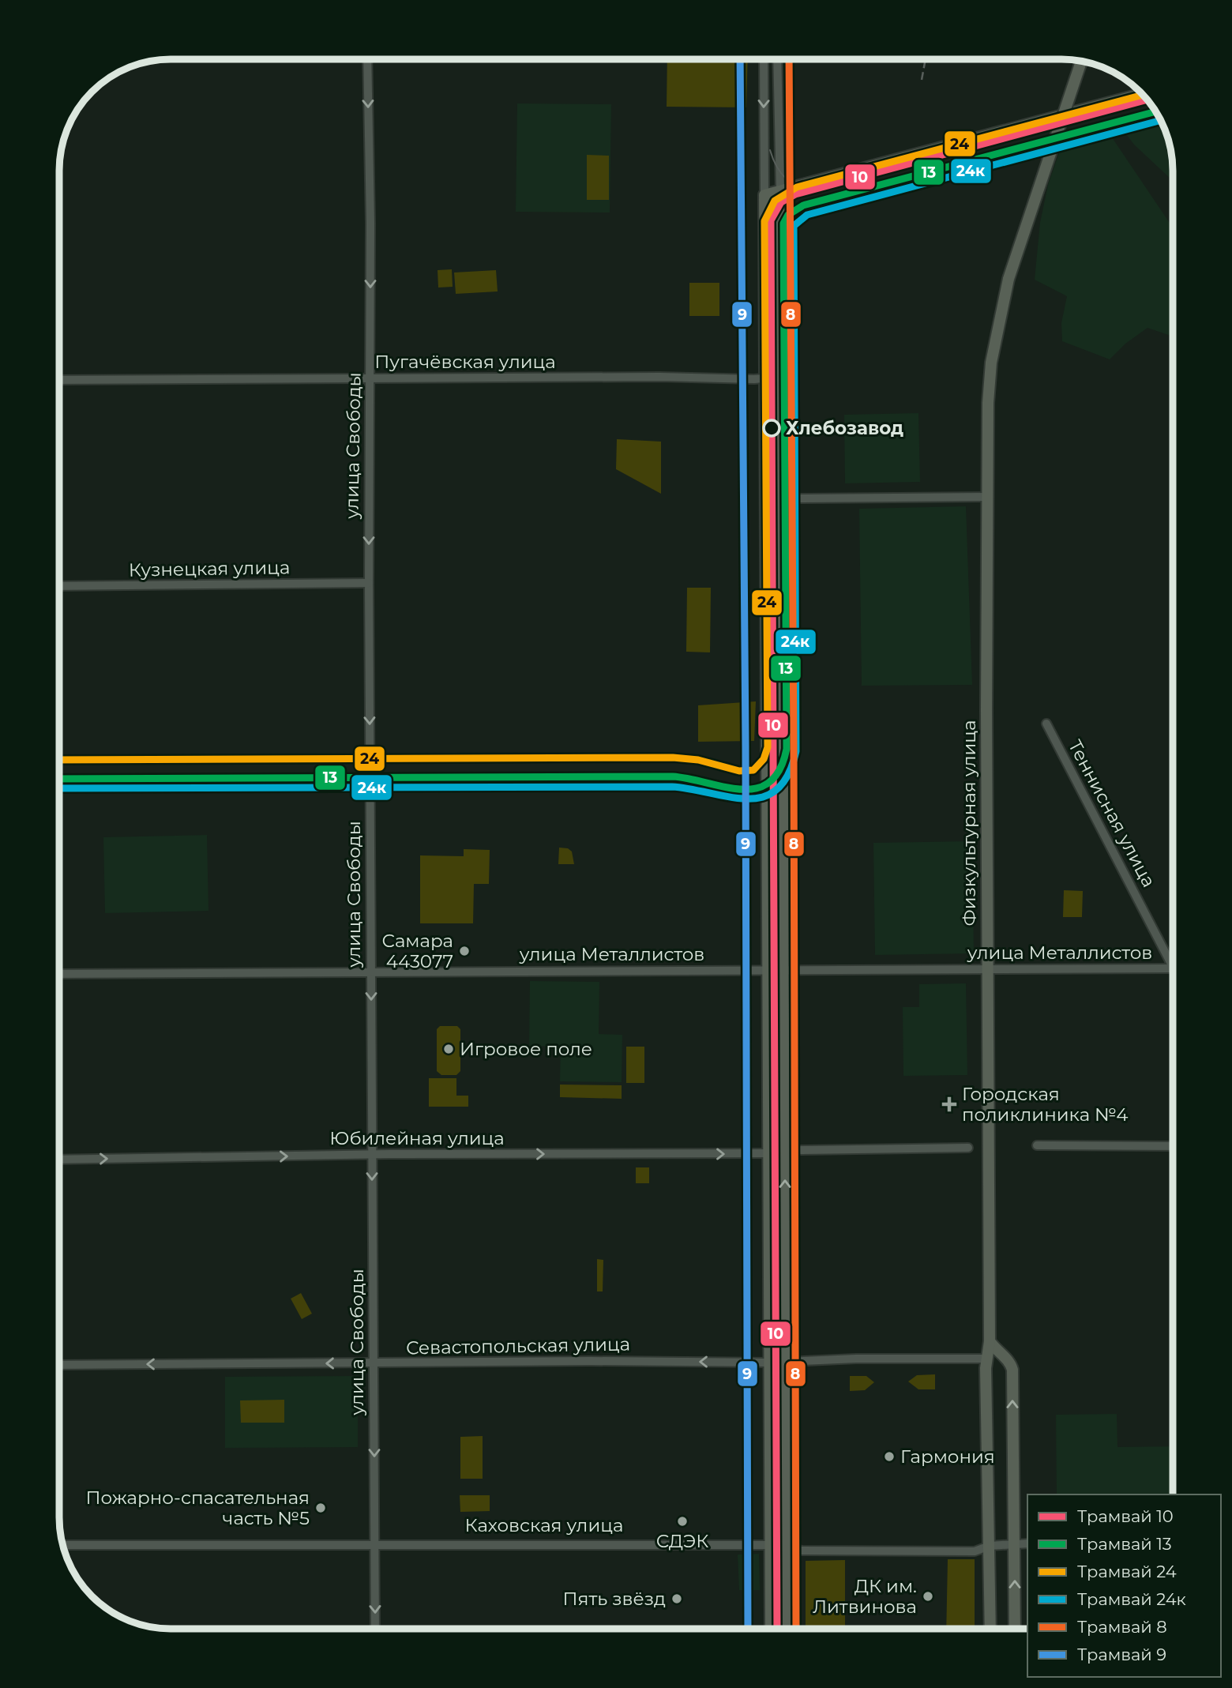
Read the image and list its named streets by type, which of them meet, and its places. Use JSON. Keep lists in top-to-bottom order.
{
  "streets": {
    "main road": ["Физкультурная улица", "Каховская улица"],
    "street": [
      "Пугачёвская улица",
      "улица Свободы",
      "Кузнецкая улица",
      "Теннисная улица",
      "улица Металлистов",
      "Юбилейная улица",
      "Севастопольская улица"
    ]
  },
  "crossings": [
    ["Пугачёвская улица", "улица Свободы"],
    ["улица Свободы", "Кузнецкая улица"],
    ["улица Свободы", "улица Металлистов"],
    ["улица Свободы", "Юбилейная улица"],
    ["улица Свободы", "Севастопольская улица"],
    ["улица Свободы", "Каховская улица"],
    ["Физкультурная улица", "улица Металлистов"],
    ["Физкультурная улица", "Севастопольская улица"],
    ["Физкультурная улица", "Каховская улица"]
  ],
  "one_way": ["улица Свободы", "Юбилейная улица", "Севастопольская улица"],
  "places": {
    "other": [
      "Хлебозавод",
      "Самара 443077",
      "Игровое поле",
      "Гармония",
      "Пожарно-спасательная часть №5",
      "СДЭК",
      "ДК им. Литвинова",
      "Пять звёзд"
    ],
    "health": ["Городская поликлиника №4"]
  },
  "lines": [
    "tram line 8",
    "tram line 9",
    "tram line 24",
    "tram line 10",
    "tram line 13",
    "tram line 24к"
  ],
  "legend": [
    "Трамвай 10",
    "Трамвай 13",
    "Трамвай 24",
    "Трамвай 24к",
    "Трамвай 8",
    "Трамвай 9"
  ]
}
